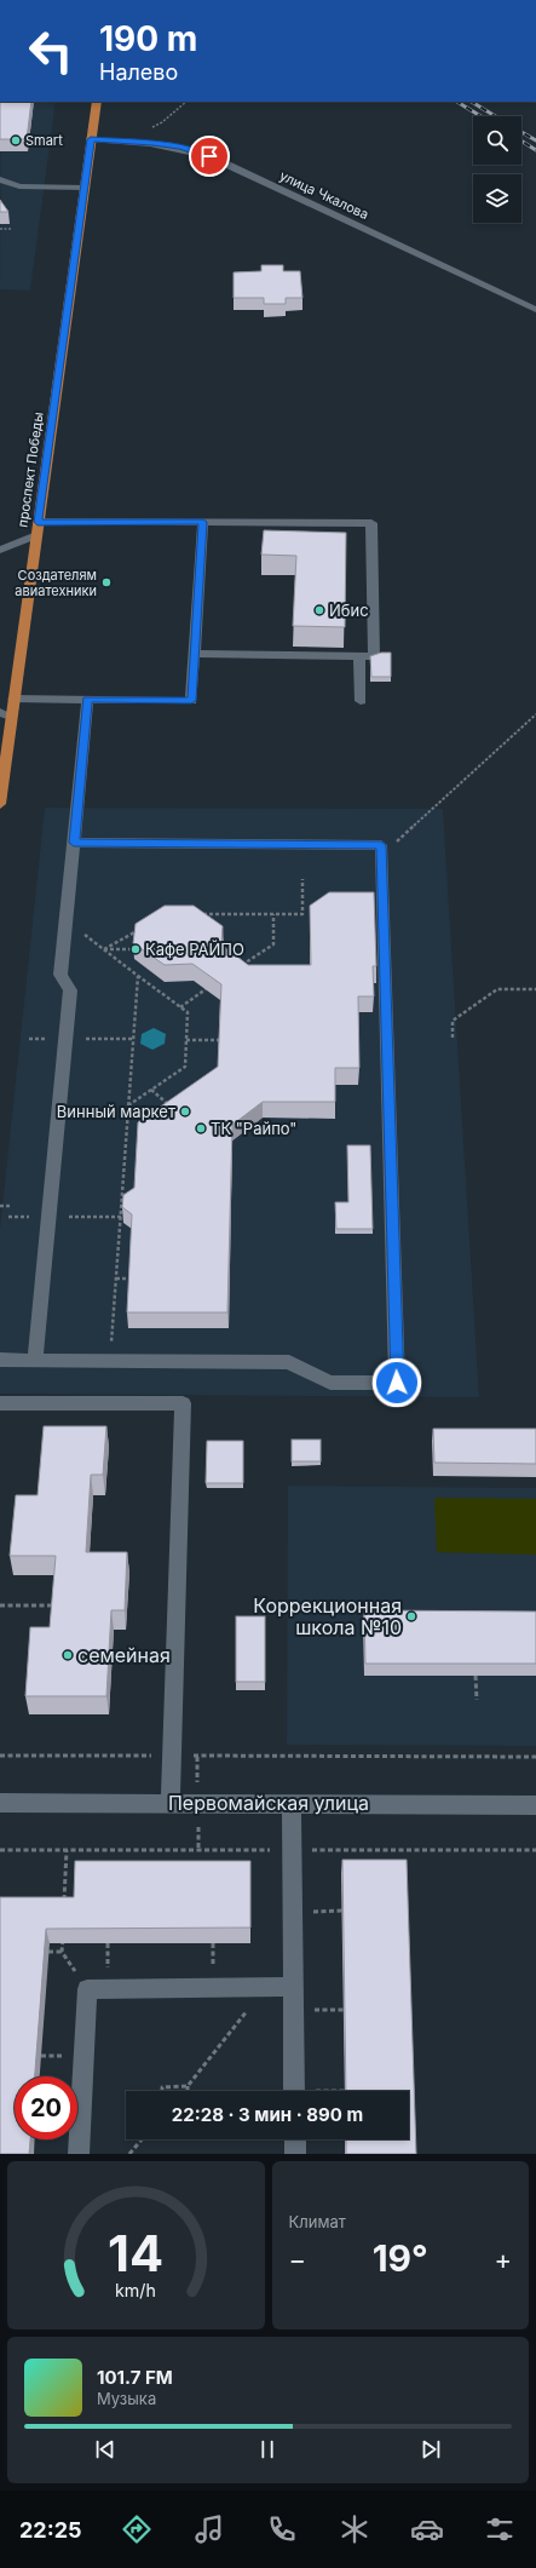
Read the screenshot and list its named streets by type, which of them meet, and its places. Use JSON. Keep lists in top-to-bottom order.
{
  "streets": {
    "main road": ["проспект Победы"],
    "street": ["улица Чкалова", "Первомайская улица"]
  },
  "crossings": [
    ["улица Чкалова", "проспект Победы"]
  ],
  "places": [
    "Smart",
    "Создателям авиатехники",
    "Ибис",
    "Кафе РАЙПО",
    "Винный маркет",
    "ТК \"Райпо\"",
    "Коррекционная школа №10",
    "семейная"
  ],
  "page": {
    "turn": ["190 m", "Налево"],
    "limit": "20",
    "trip": "22:28 · 3 мин · 890 m",
    "tile": "Климат",
    "heat": ["−", "19°", "+"],
    "song": ["101.7 FM", "Музыка"],
    "tabs": "22:25",
    "gauge": ["14", "km/h"]
  }
}
